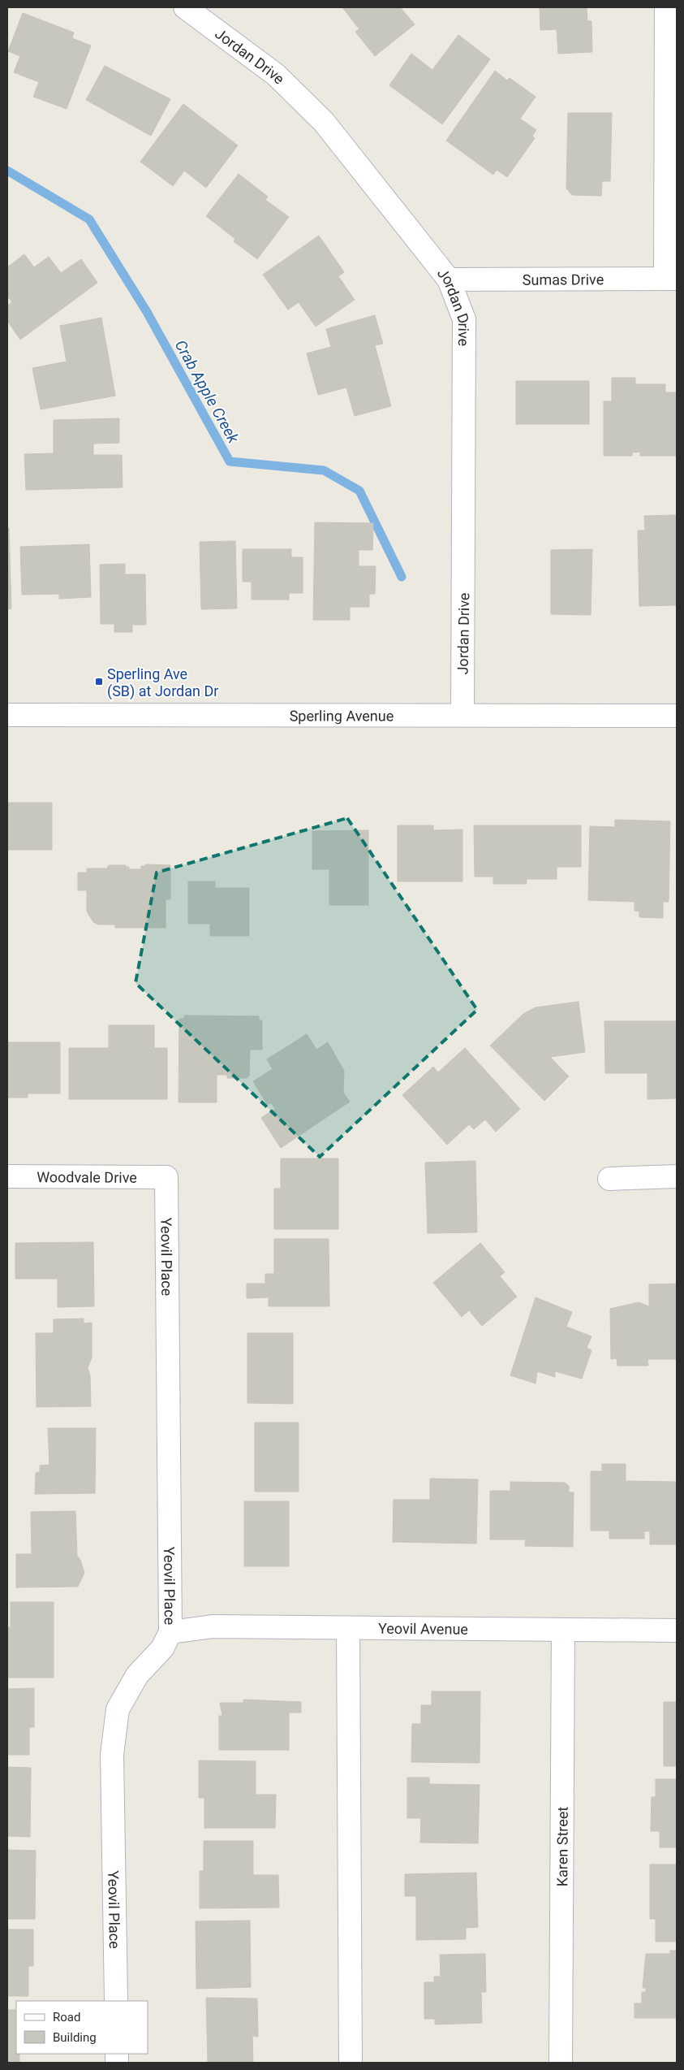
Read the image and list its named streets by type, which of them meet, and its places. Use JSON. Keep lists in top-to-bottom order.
{
  "streets": {
    "street": [
      "Jordan Drive",
      "Sumas Drive",
      "Sperling Avenue",
      "Woodvale Drive",
      "Yeovil Place",
      "Yeovil Avenue",
      "Karen Street"
    ]
  },
  "crossings": [
    ["Jordan Drive", "Sumas Drive"],
    ["Jordan Drive", "Sperling Avenue"],
    ["Woodvale Drive", "Yeovil Place"],
    ["Yeovil Place", "Yeovil Avenue"],
    ["Yeovil Avenue", "Karen Street"]
  ],
  "water": ["Crab Apple Creek"],
  "places": {
    "transit": ["Sperling Ave (SB) at Jordan Dr"]
  },
  "legend": ["Road", "Building"]
}
